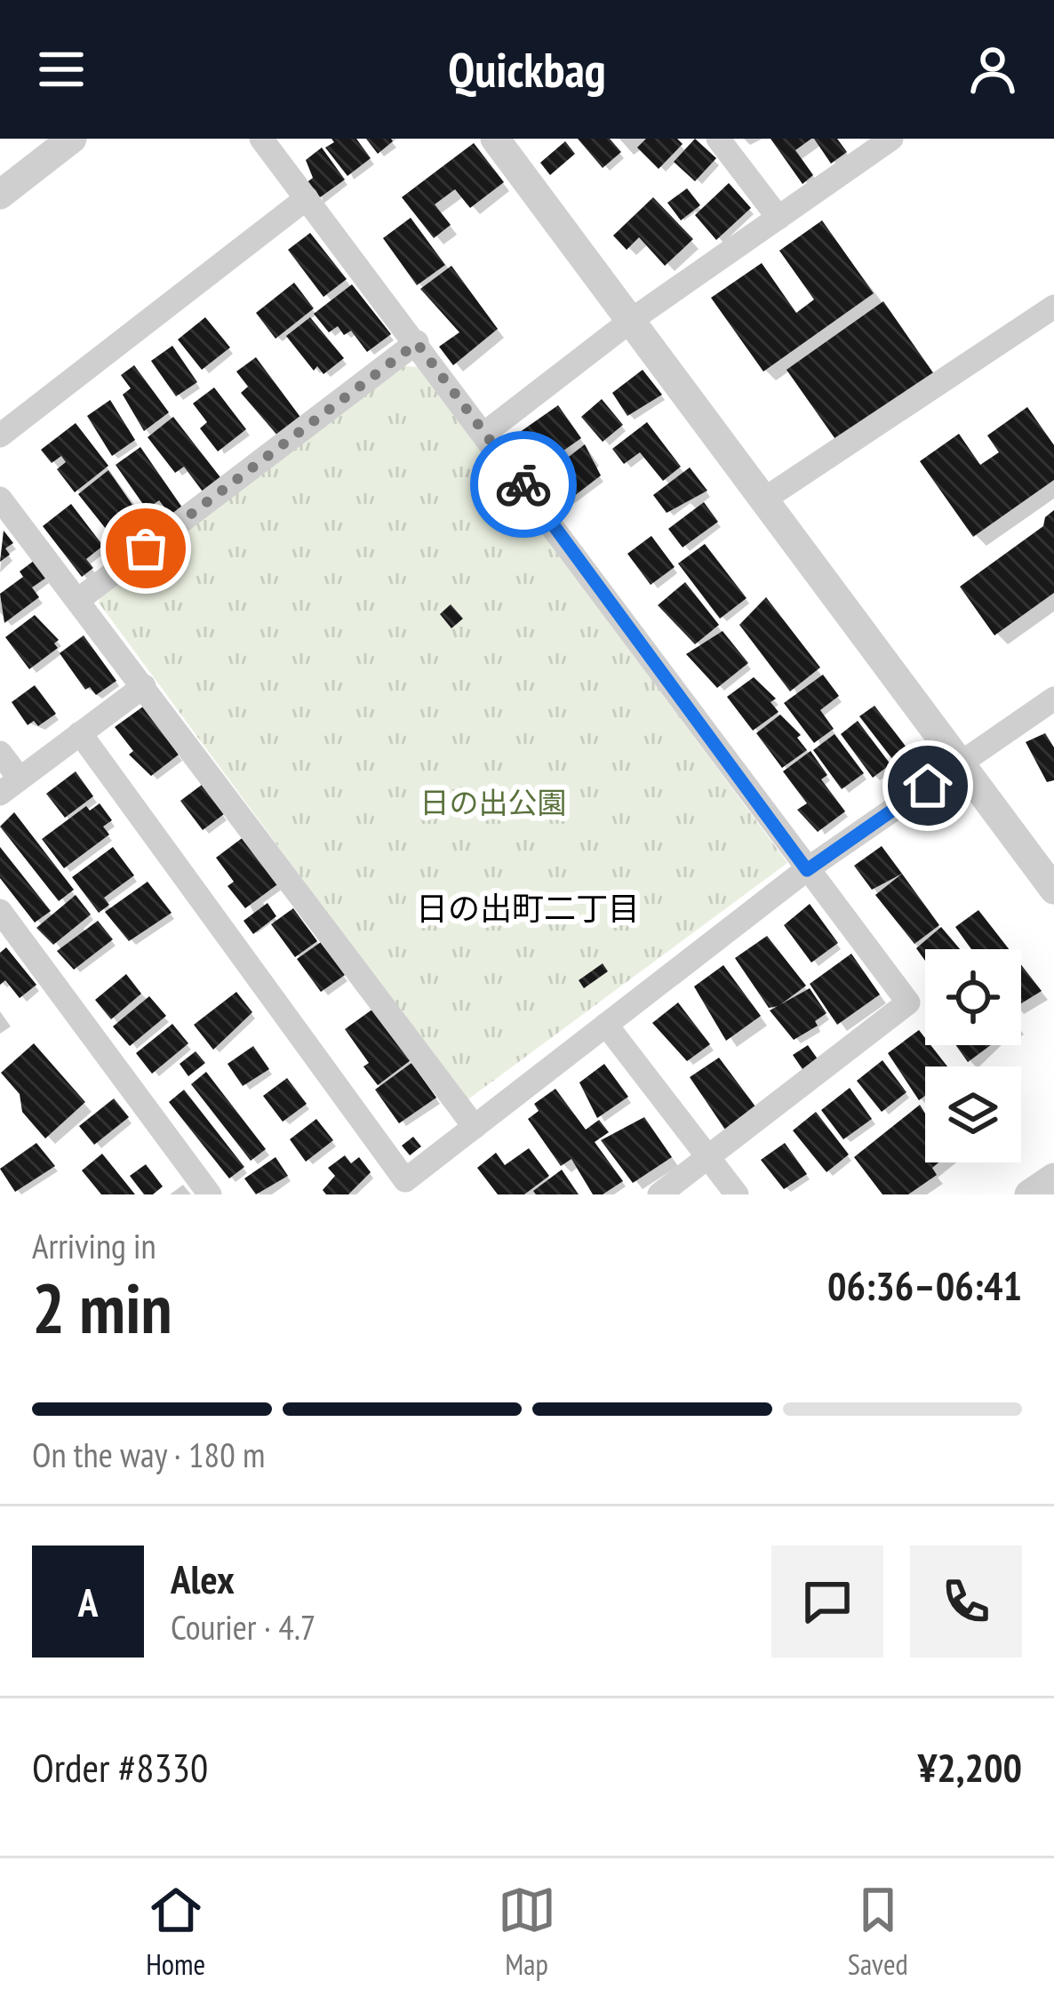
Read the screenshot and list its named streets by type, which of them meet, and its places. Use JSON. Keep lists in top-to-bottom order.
{
  "districts": ["日の出町二丁目"],
  "parks": ["日の出公園"],
  "page": {
    "header": "Quickbag",
    "heading": ["2 min", "Arriving in", "06:36–06:41"],
    "panel": [
      "Alex",
      "Courier · 4.7",
      "Order #8330",
      "¥2,200"
    ],
    "bar": "On the way · 180 m",
    "round": "A",
    "tabs": ["Home", "Map", "Saved"]
  }
}
